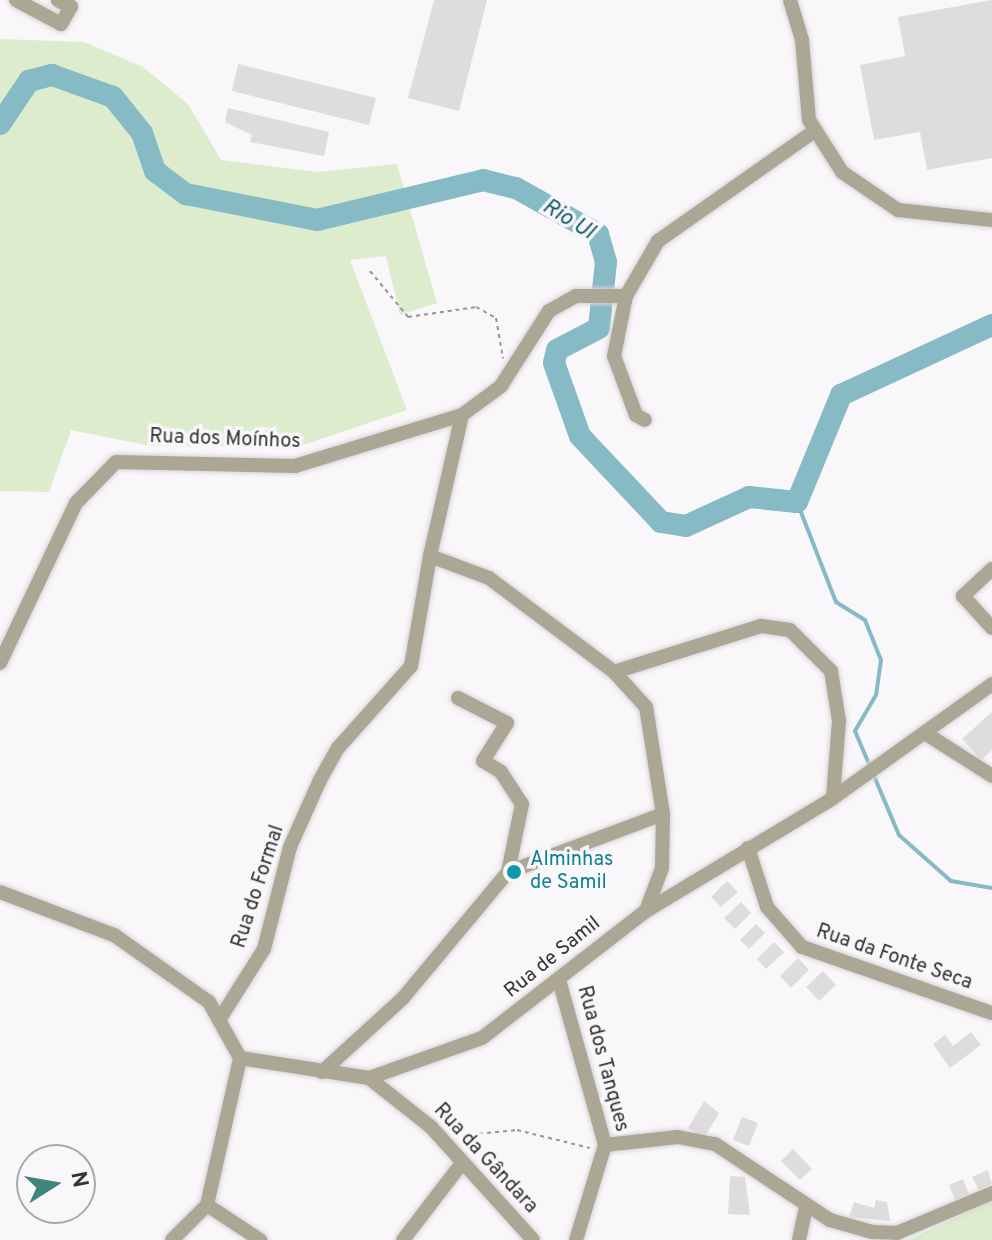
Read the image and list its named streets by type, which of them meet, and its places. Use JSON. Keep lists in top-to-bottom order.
{
  "streets": {
    "street": [
      "Rua dos Moínhos",
      "Rua do Formal",
      "Rua de Samil",
      "Rua da Fonte Seca",
      "Rua dos Tanques",
      "Rua da Gândara"
    ]
  },
  "crossings": [
    ["Rua dos Moínhos", "Rua do Formal"],
    ["Rua de Samil", "Rua da Fonte Seca"],
    ["Rua de Samil", "Rua dos Tanques"],
    ["Rua de Samil", "Rua da Gândara"]
  ],
  "water": ["Rio Ul"],
  "places": ["Alminhas de Samil"],
  "north": "right"
}
